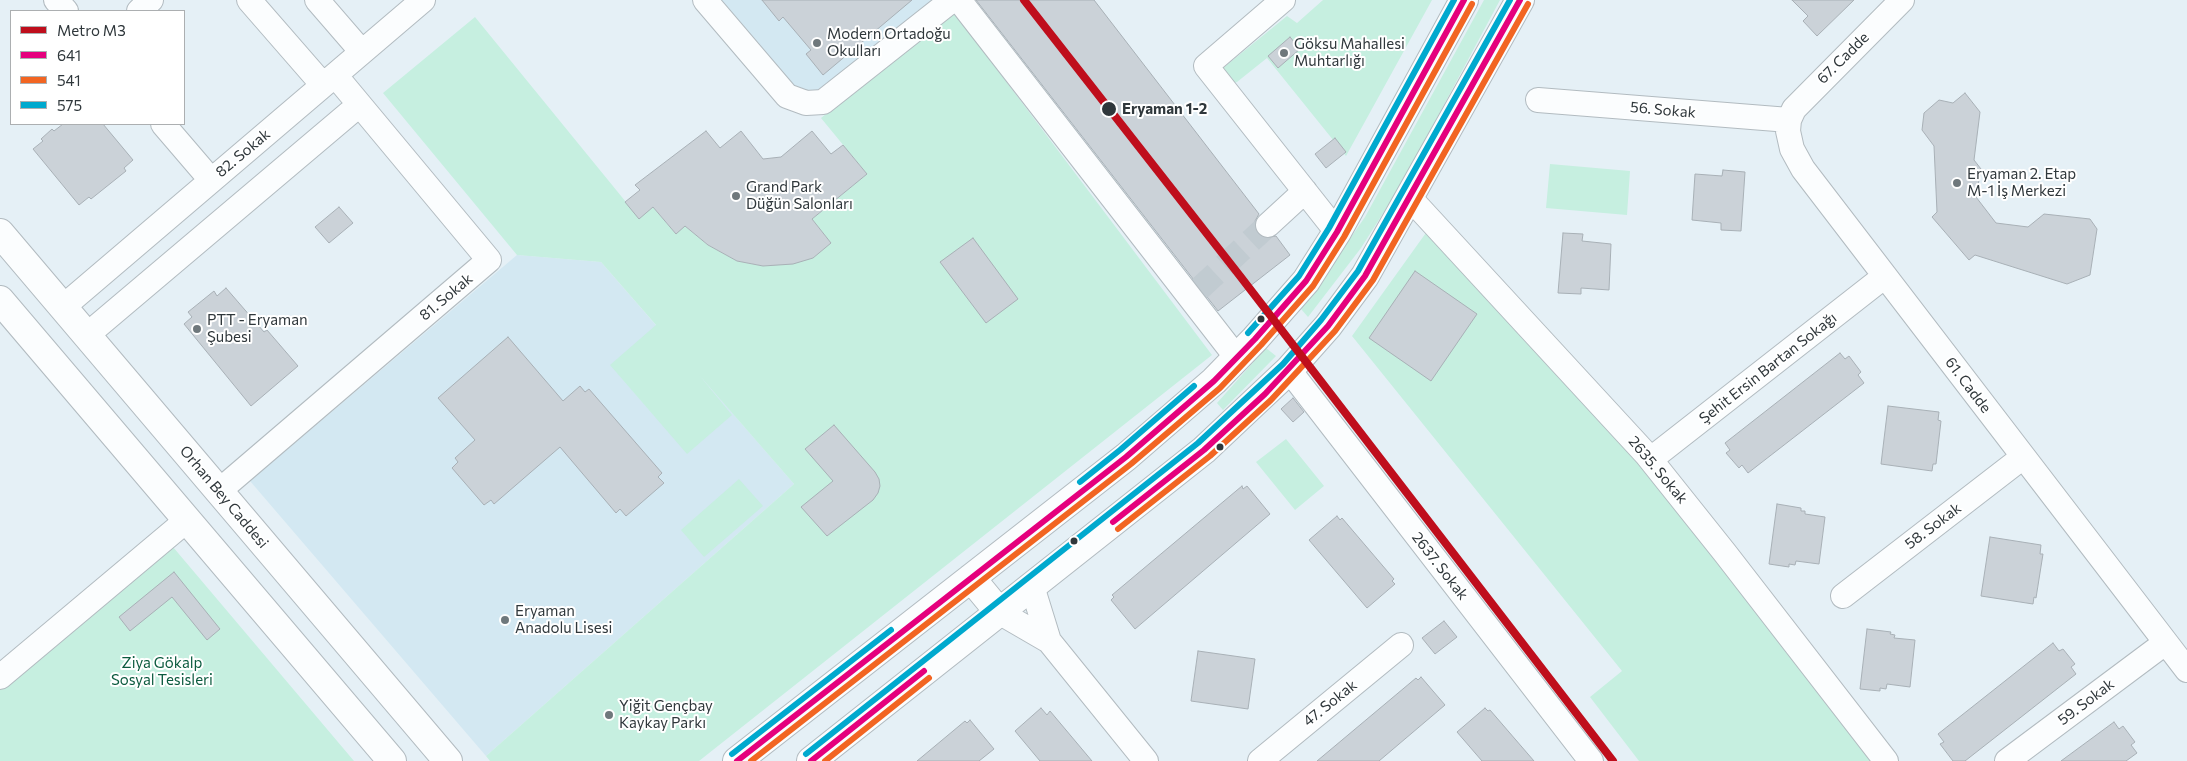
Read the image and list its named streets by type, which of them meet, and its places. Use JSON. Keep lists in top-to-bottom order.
{
  "streets": {
    "main road": ["Orhan Bey Caddesi"],
    "street": [
      "67. Cadde",
      "56. Sokak",
      "82. Sokak",
      "81. Sokak",
      "Şehit Ersin Bartan Sokağı",
      "61. Cadde",
      "2635. Sokak",
      "58. Sokak",
      "2637. Sokak",
      "59. Sokak",
      "47. Sokak"
    ]
  },
  "crossings": [
    ["67. Cadde", "56. Sokak"],
    ["67. Cadde", "61. Cadde"],
    ["56. Sokak", "61. Cadde"],
    ["82. Sokak", "81. Sokak"],
    ["82. Sokak", "Orhan Bey Caddesi"],
    ["81. Sokak", "Orhan Bey Caddesi"],
    ["Şehit Ersin Bartan Sokağı", "61. Cadde"],
    ["Şehit Ersin Bartan Sokağı", "2635. Sokak"],
    ["61. Cadde", "58. Sokak"],
    ["61. Cadde", "59. Sokak"]
  ],
  "parks": ["Ziya Gökalp Sosyal Tesisleri"],
  "places": [
    "Modern Ortadoğu Okulları",
    "Göksu Mahallesi Muhtarlığı",
    "Eryaman 1-2",
    "Eryaman 2. Etap M-1 İş Merkezi",
    "Grand Park Düğün Salonları",
    "PTT - Eryaman Şubesi",
    "Eryaman Anadolu Lisesi",
    "Yiğit Gençbay Kaykay Parkı"
  ],
  "lines": [
    "metro line M3",
    "transit line 641",
    "transit line 575",
    "transit line 541"
  ],
  "legend": [
    "Metro M3",
    "641",
    "541",
    "575"
  ]
}
